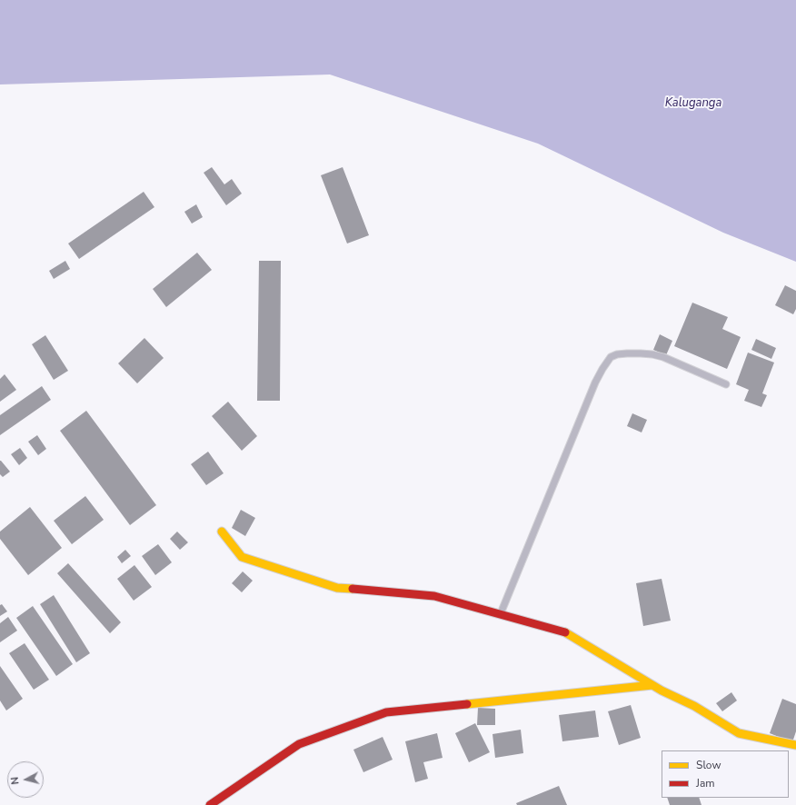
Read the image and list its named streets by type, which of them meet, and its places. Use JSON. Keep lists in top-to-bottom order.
{
  "water": ["Kaluganga"],
  "legend": ["Slow", "Jam"],
  "north": "left"
}
